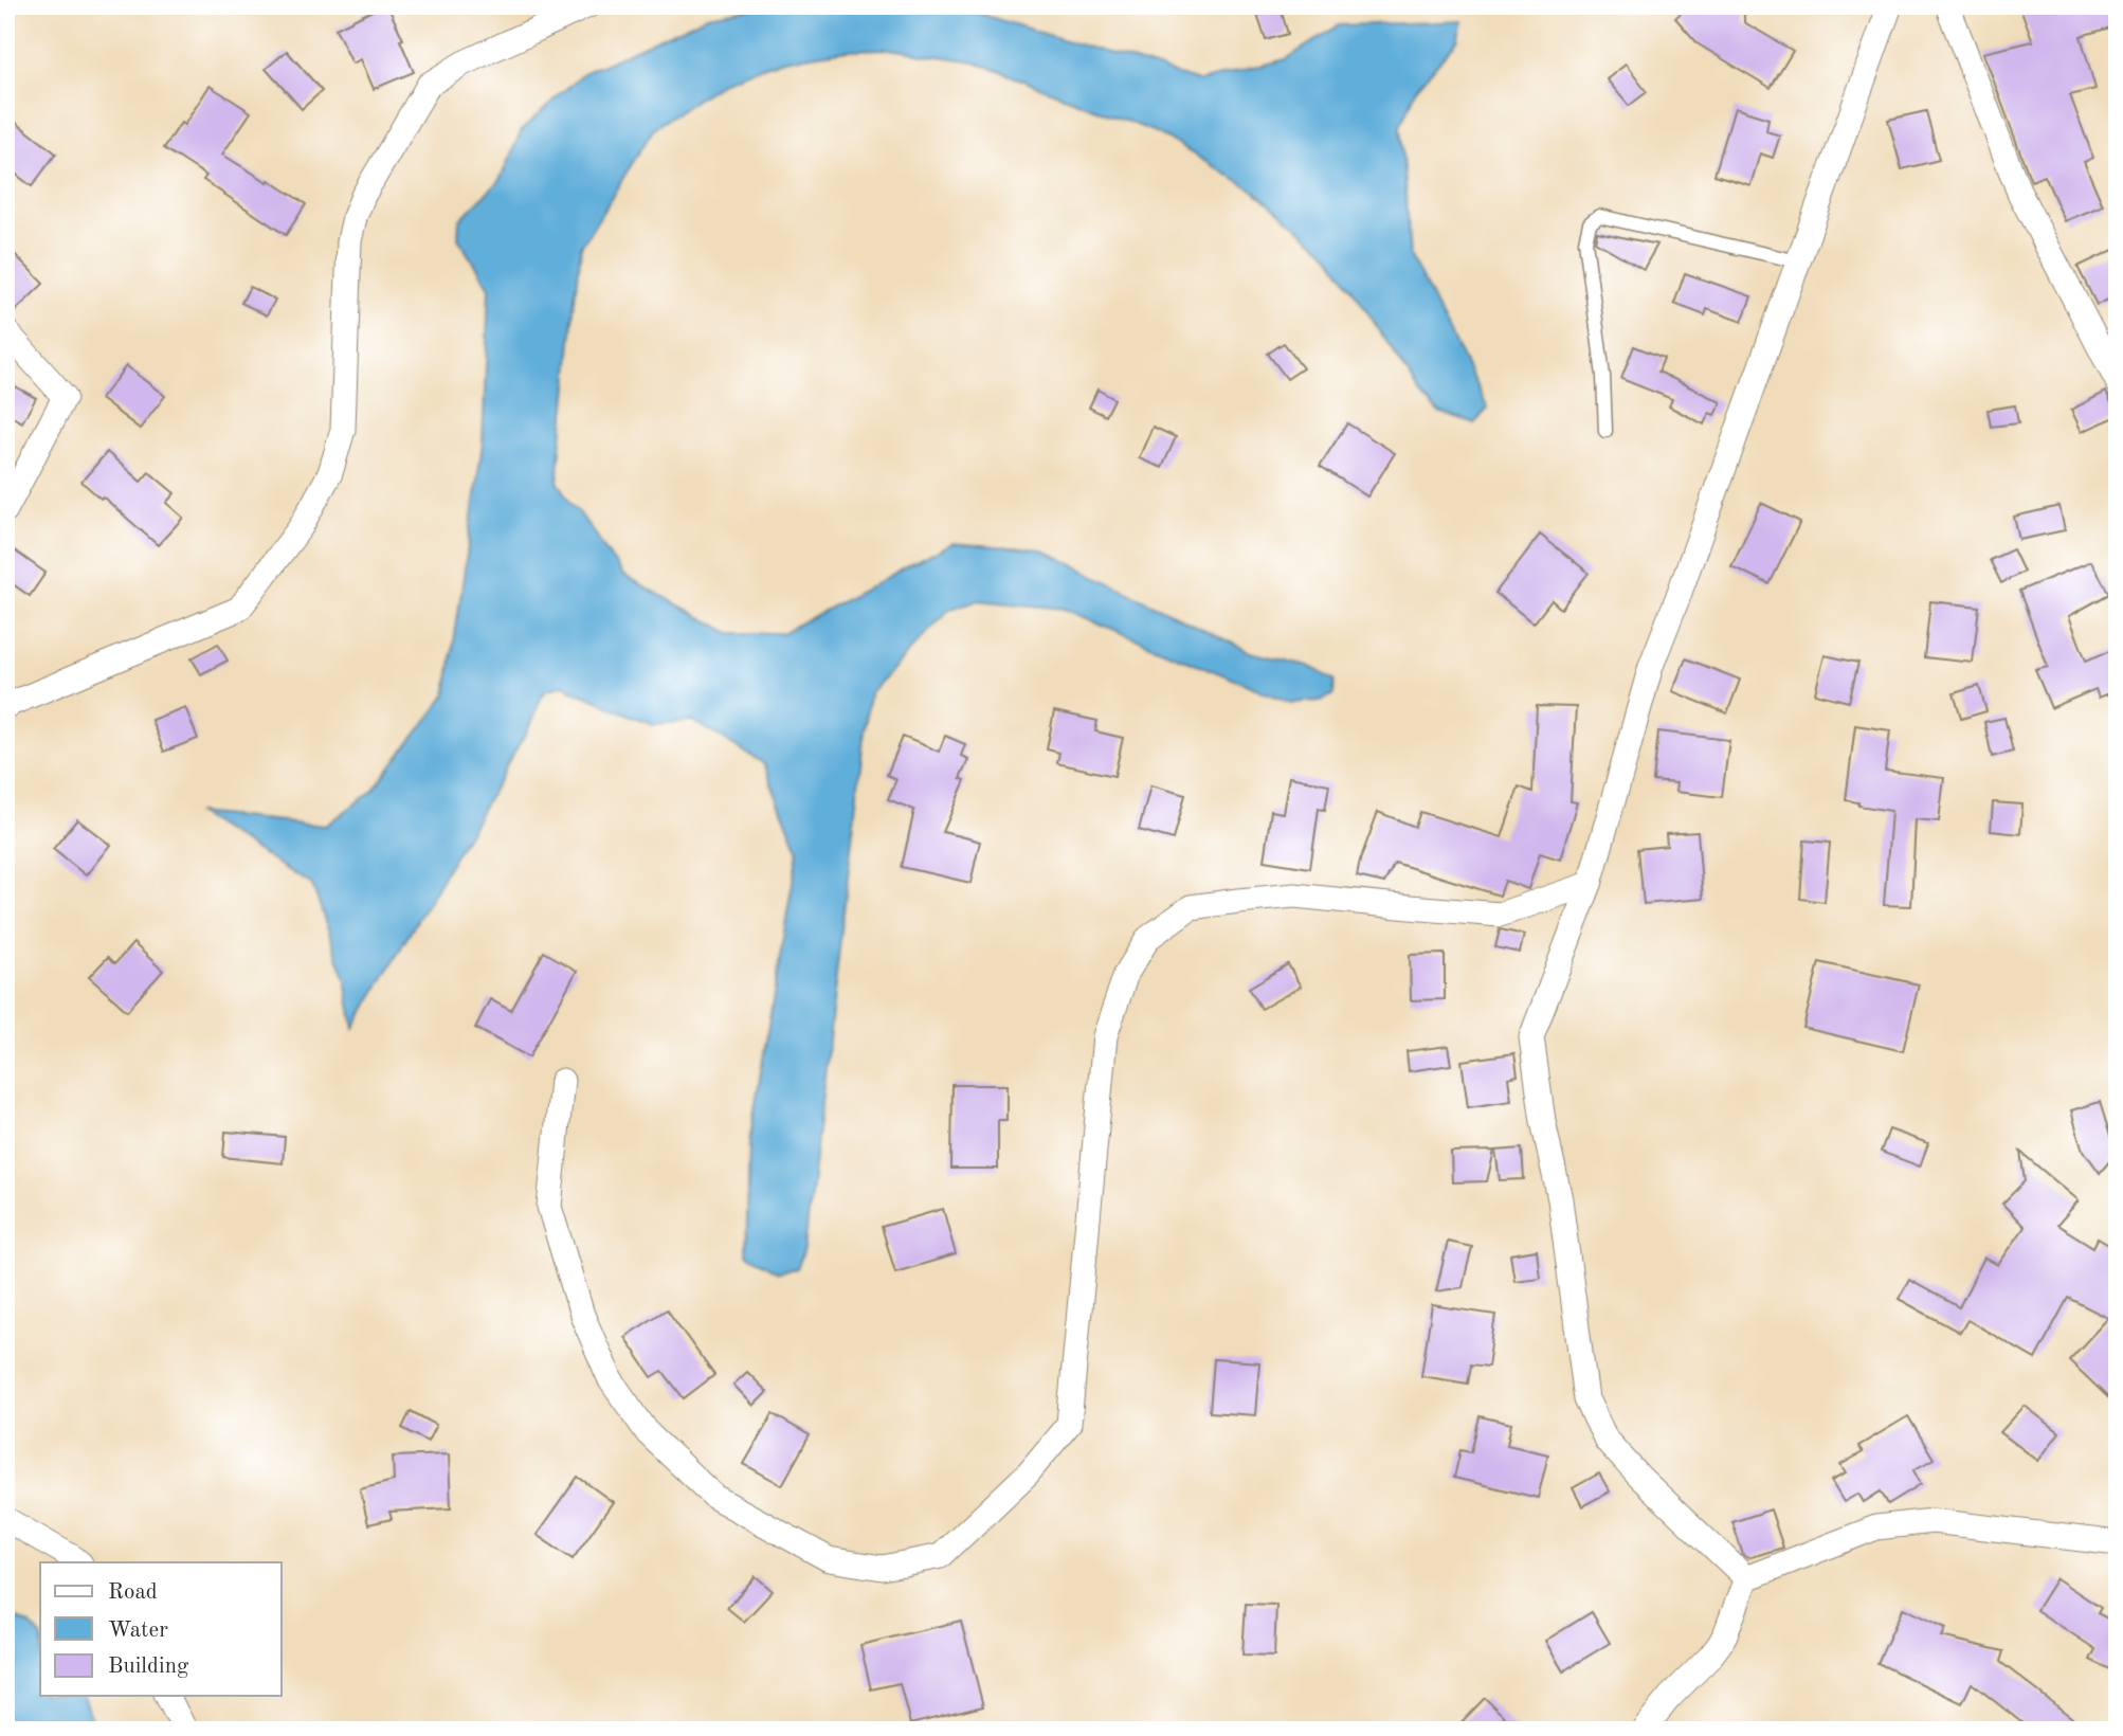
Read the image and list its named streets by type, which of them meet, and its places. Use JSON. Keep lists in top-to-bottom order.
{
  "legend": ["Road", "Water", "Building"]
}
